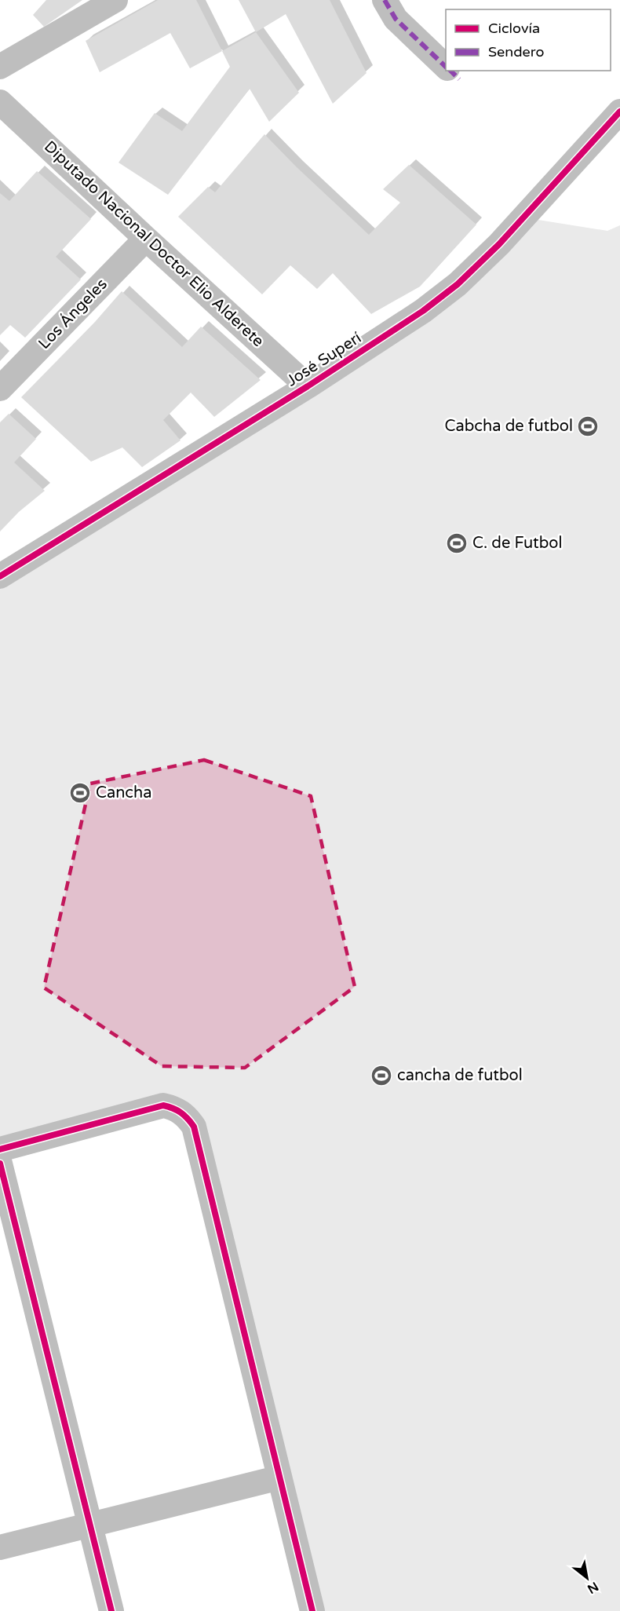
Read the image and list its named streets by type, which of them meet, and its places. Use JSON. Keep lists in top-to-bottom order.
{
  "streets": {
    "street": ["Diputado Nacional Doctor Elio Alderete", "Los Ángeles", "José Superí"]
  },
  "crossings": [
    ["Diputado Nacional Doctor Elio Alderete", "Los Ángeles"],
    ["Diputado Nacional Doctor Elio Alderete", "José Superí"]
  ],
  "places": {
    "sports": [
      "Cabcha de futbol",
      "C. de Futbol",
      "Cancha",
      "cancha de futbol"
    ]
  },
  "legend": ["Ciclovía", "Sendero"],
  "north": "bottom right"
}
